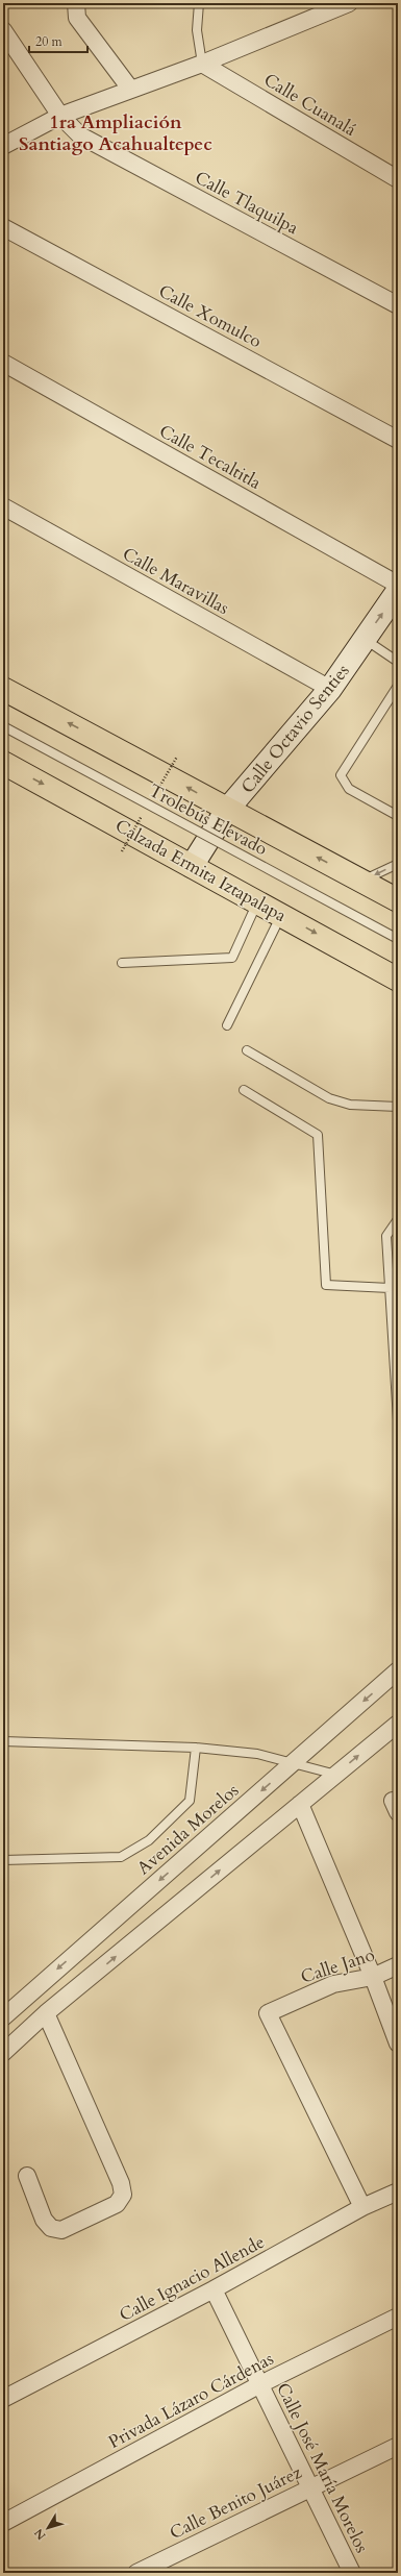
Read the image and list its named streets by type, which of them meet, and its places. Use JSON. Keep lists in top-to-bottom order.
{
  "streets": {
    "main road": ["Calzada Ermita Iztapalapa"],
    "street": [
      "Calle Cuanalá",
      "Calle Tlaquilpa",
      "Calle Xomulco",
      "Calle Tecaltitla",
      "Calle Maravillas",
      "Calle Octavio Senties",
      "Avenida Morelos",
      "Calle Jano",
      "Calle Ignacio Allende",
      "Privada Lázaro Cárdenas",
      "Calle José María Morelos",
      "Calle Benito Juárez"
    ],
    "lane": ["Trolebús Elevado"]
  },
  "crossings": [
    ["Calle Maravillas", "Calle Octavio Senties"],
    ["Calle Octavio Senties", "Calzada Ermita Iztapalapa"],
    ["Calle Jano", "Calle Ignacio Allende"],
    ["Calle Ignacio Allende", "Calle José María Morelos"],
    ["Privada Lázaro Cárdenas", "Calle José María Morelos"],
    ["Calle José María Morelos", "Calle Benito Juárez"]
  ],
  "districts": ["1ra Ampliación Santiago Acahualtepec"],
  "scale_bar": "20 m",
  "north": "bottom left"
}
